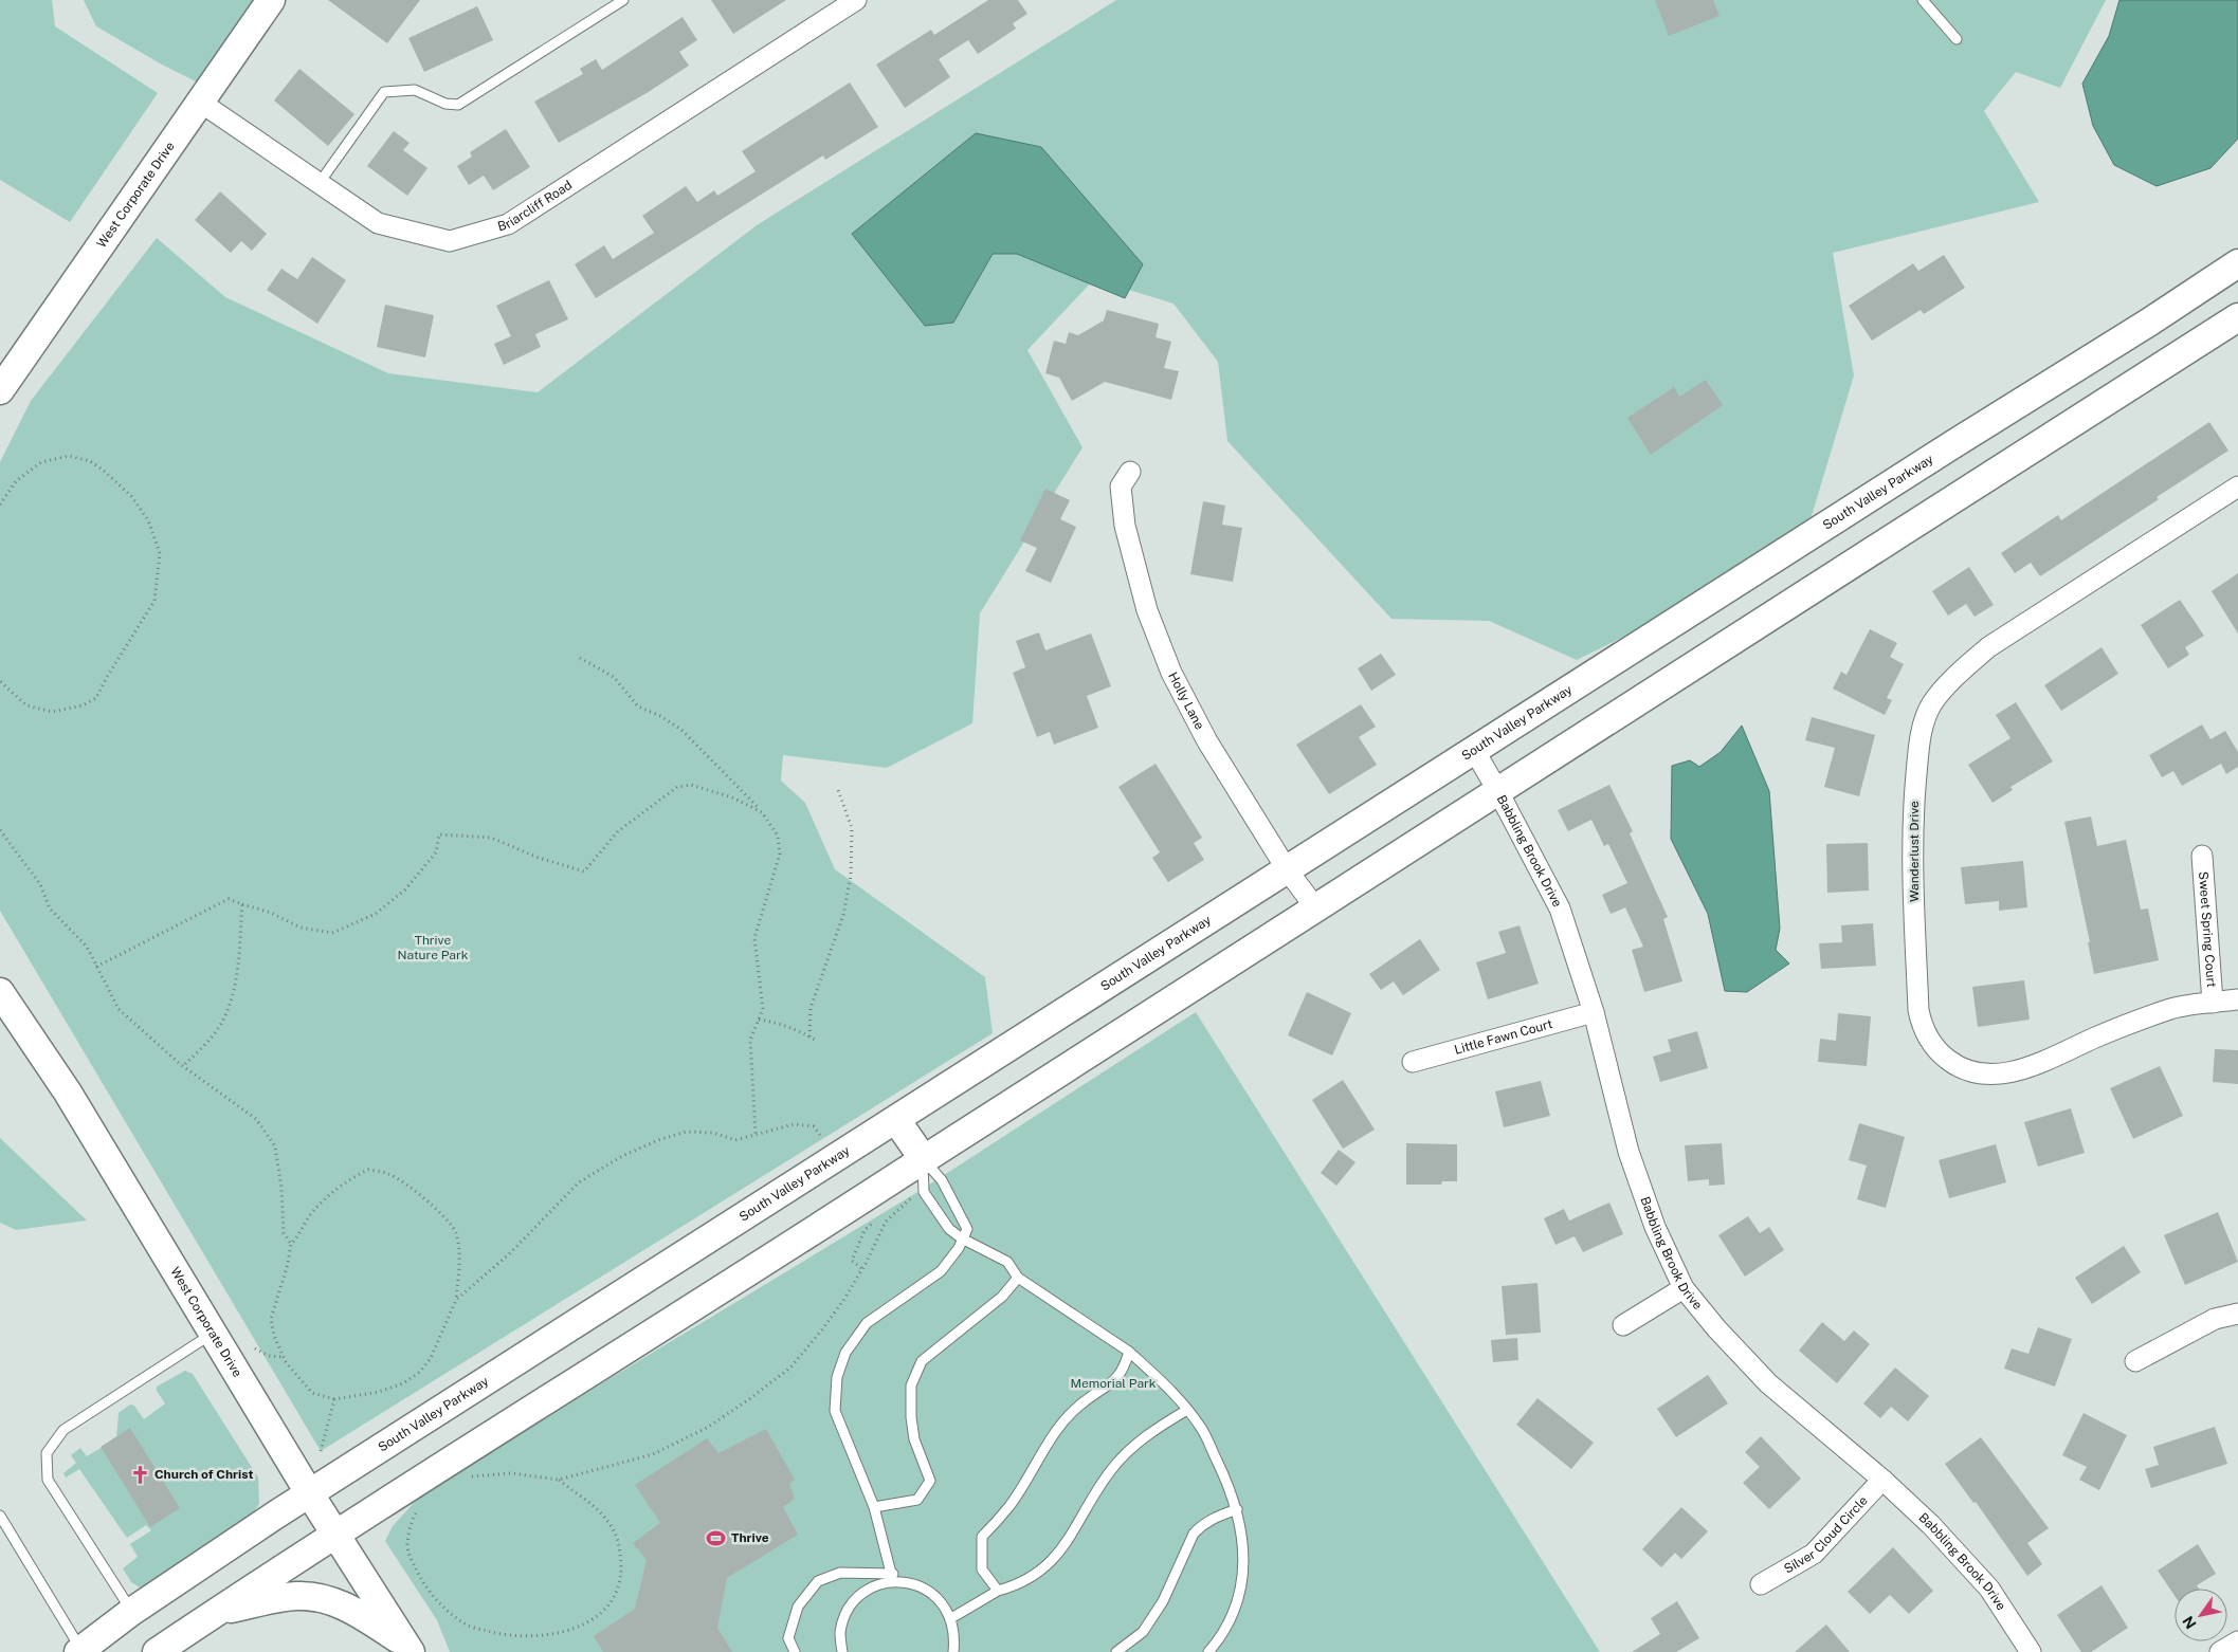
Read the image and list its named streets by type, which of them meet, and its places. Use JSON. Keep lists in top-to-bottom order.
{
  "streets": {
    "main road": ["West Corporate Drive", "South Valley Parkway"],
    "street": [
      "Briarcliff Road",
      "Holly Lane",
      "Babbling Brook Drive",
      "Wanderlust Drive",
      "Sweet Spring Court",
      "Little Fawn Court",
      "Silver Cloud Circle"
    ]
  },
  "crossings": [
    ["West Corporate Drive", "Briarcliff Road"],
    ["West Corporate Drive", "South Valley Parkway"],
    ["South Valley Parkway", "Holly Lane"],
    ["South Valley Parkway", "Babbling Brook Drive"],
    ["Babbling Brook Drive", "Little Fawn Court"],
    ["Babbling Brook Drive", "Silver Cloud Circle"],
    ["Wanderlust Drive", "Sweet Spring Court"]
  ],
  "parks": ["Thrive Nature Park", "Memorial Park"],
  "places": {
    "church": ["Church of Christ"],
    "sports": ["Thrive"]
  },
  "north": "bottom left"
}
